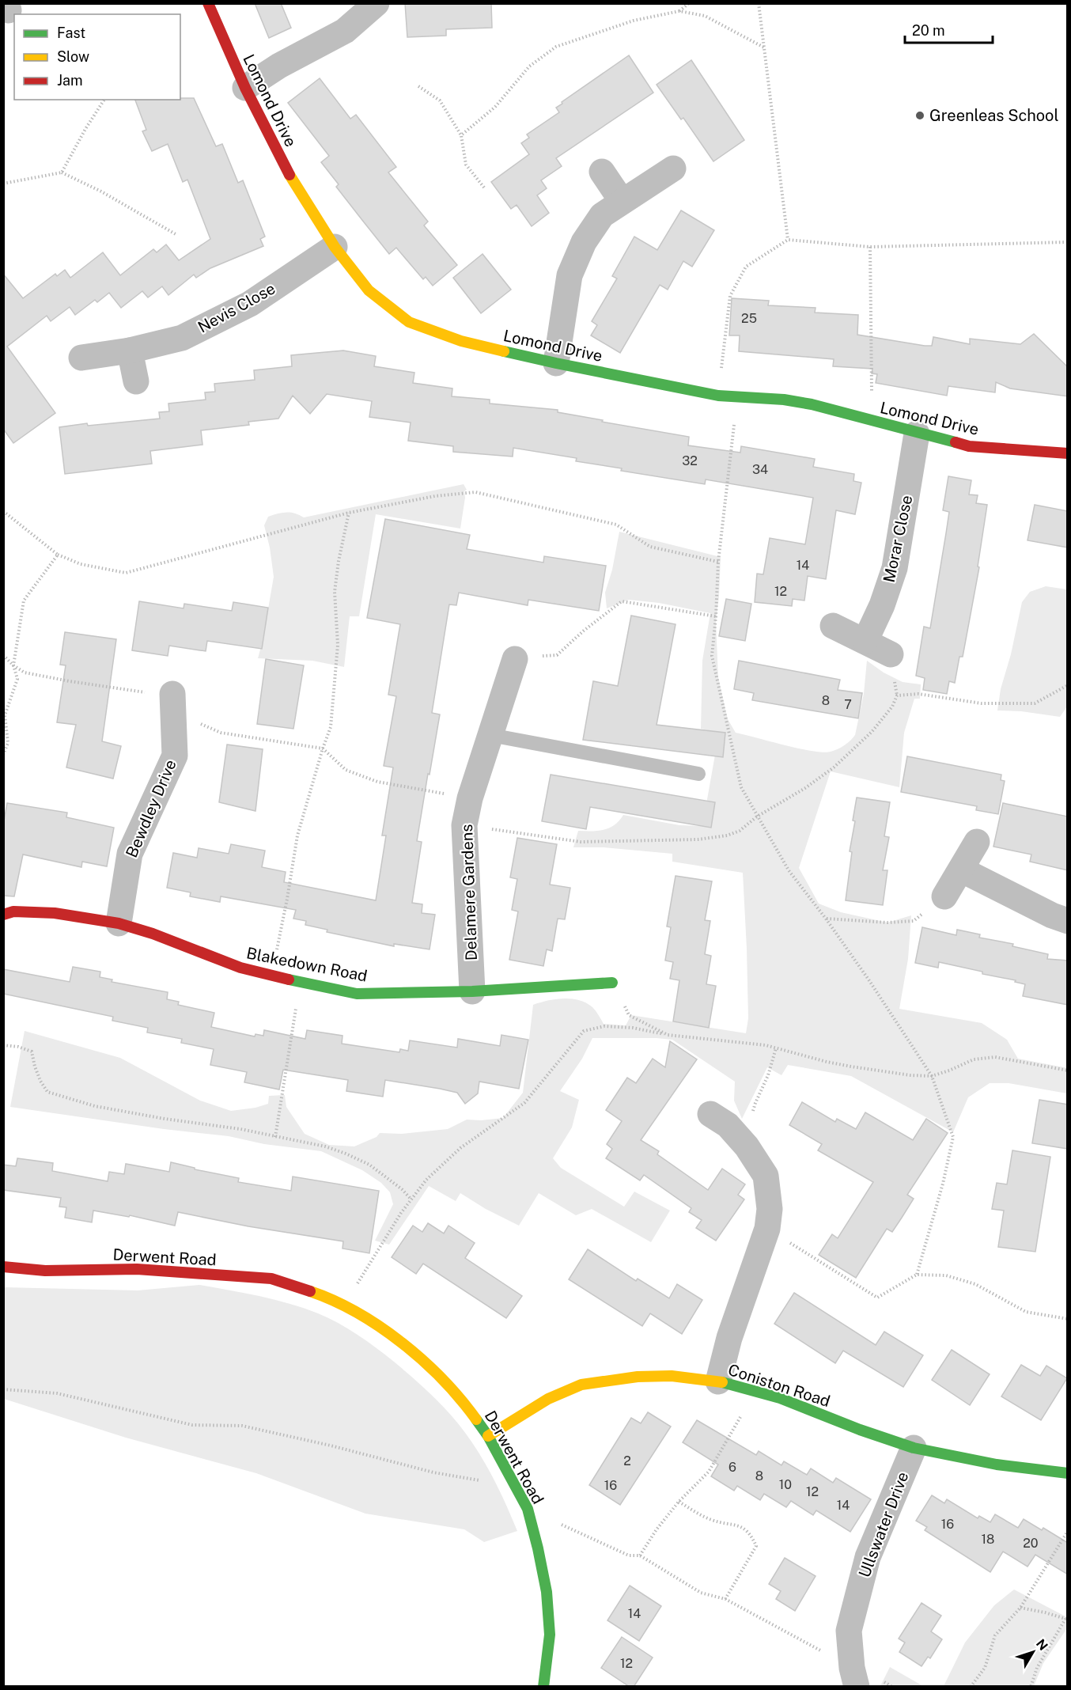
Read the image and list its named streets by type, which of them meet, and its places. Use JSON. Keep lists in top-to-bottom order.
{
  "streets": {
    "street": [
      "Lomond Drive",
      "Nevis Close",
      "Morar Close",
      "Bewdley Drive",
      "Delamere Gardens",
      "Blakedown Road",
      "Derwent Road",
      "Coniston Road",
      "Ullswater Drive"
    ]
  },
  "crossings": [
    ["Lomond Drive", "Nevis Close"],
    ["Lomond Drive", "Morar Close"],
    ["Bewdley Drive", "Blakedown Road"],
    ["Delamere Gardens", "Blakedown Road"],
    ["Derwent Road", "Coniston Road"],
    ["Coniston Road", "Ullswater Drive"]
  ],
  "places": ["Greenleas School"],
  "house_numbers": [
    "25",
    "32",
    "34",
    "14",
    "12",
    "8",
    "7",
    "2",
    "6",
    "8",
    "10",
    "16",
    "12",
    "14",
    "16",
    "18",
    "20",
    "14",
    "12"
  ],
  "legend": ["Fast", "Slow", "Jam"],
  "scale_bar": "20 m",
  "north": "top right"
}
